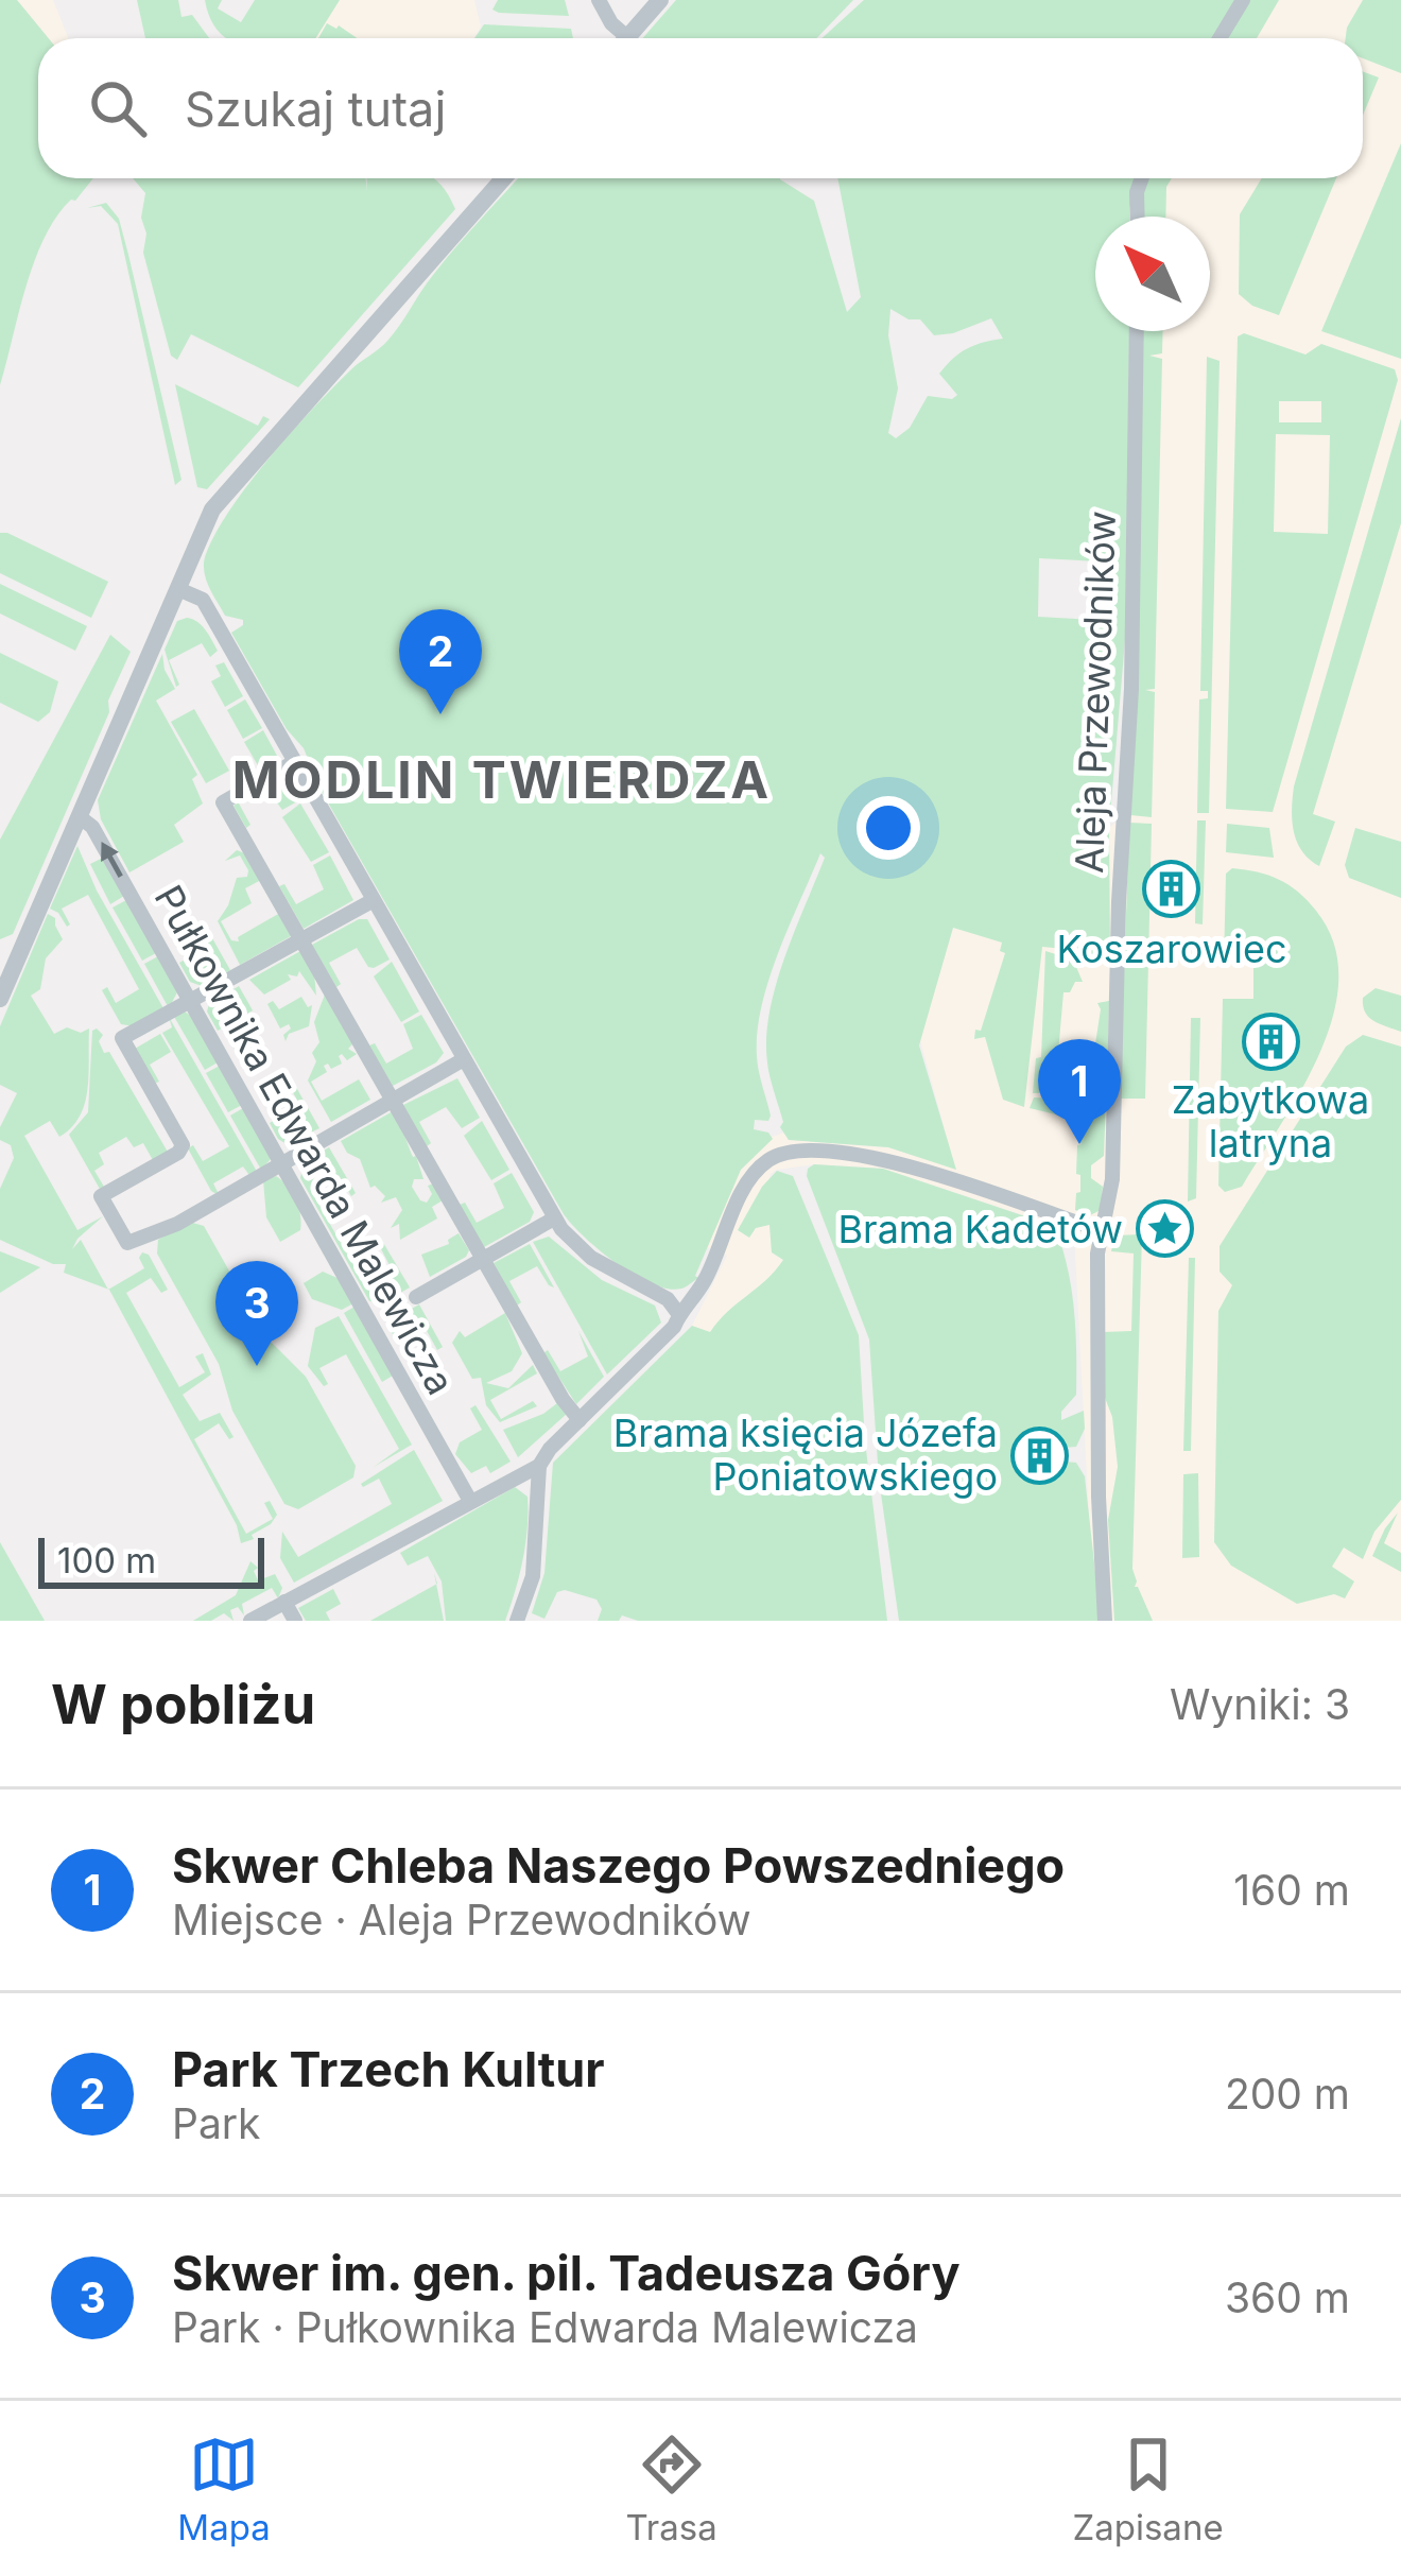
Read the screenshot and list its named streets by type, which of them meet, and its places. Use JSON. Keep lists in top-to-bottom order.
{
  "streets": {
    "street": ["Aleja Przewodników", "Pułkownika Edwarda Malewicza"]
  },
  "districts": ["MODLIN TWIERDZA"],
  "places": {
    "building": ["Koszarowiec", "Zabytkowa latryna", "Brama księcia Józefa Poniatowskiego"],
    "place": ["Brama Kadetów"]
  },
  "scale_bar": "100 m",
  "north": "top left",
  "page": {
    "search": "Szukaj tutaj",
    "pins": ["2", "1", "3"],
    "scale": "100 m",
    "heading": ["W pobliżu", "Wyniki: 3"],
    "list": [
      {
        "mark": "1",
        "name": "Skwer Chleba Naszego Powszedniego",
        "note": "Miejsce · Aleja Przewodników",
        "value": "160 m"
      },
      {
        "mark": "2",
        "name": "Park Trzech Kultur",
        "note": "Park",
        "value": "200 m"
      },
      {
        "mark": "3",
        "name": "Skwer im. gen. pil. Tadeusza Góry",
        "note": "Park · Pułkownika Edwarda Malewicza",
        "value": "360 m"
      }
    ],
    "nav": ["Mapa", "Trasa", "Zapisane"]
  }
}
